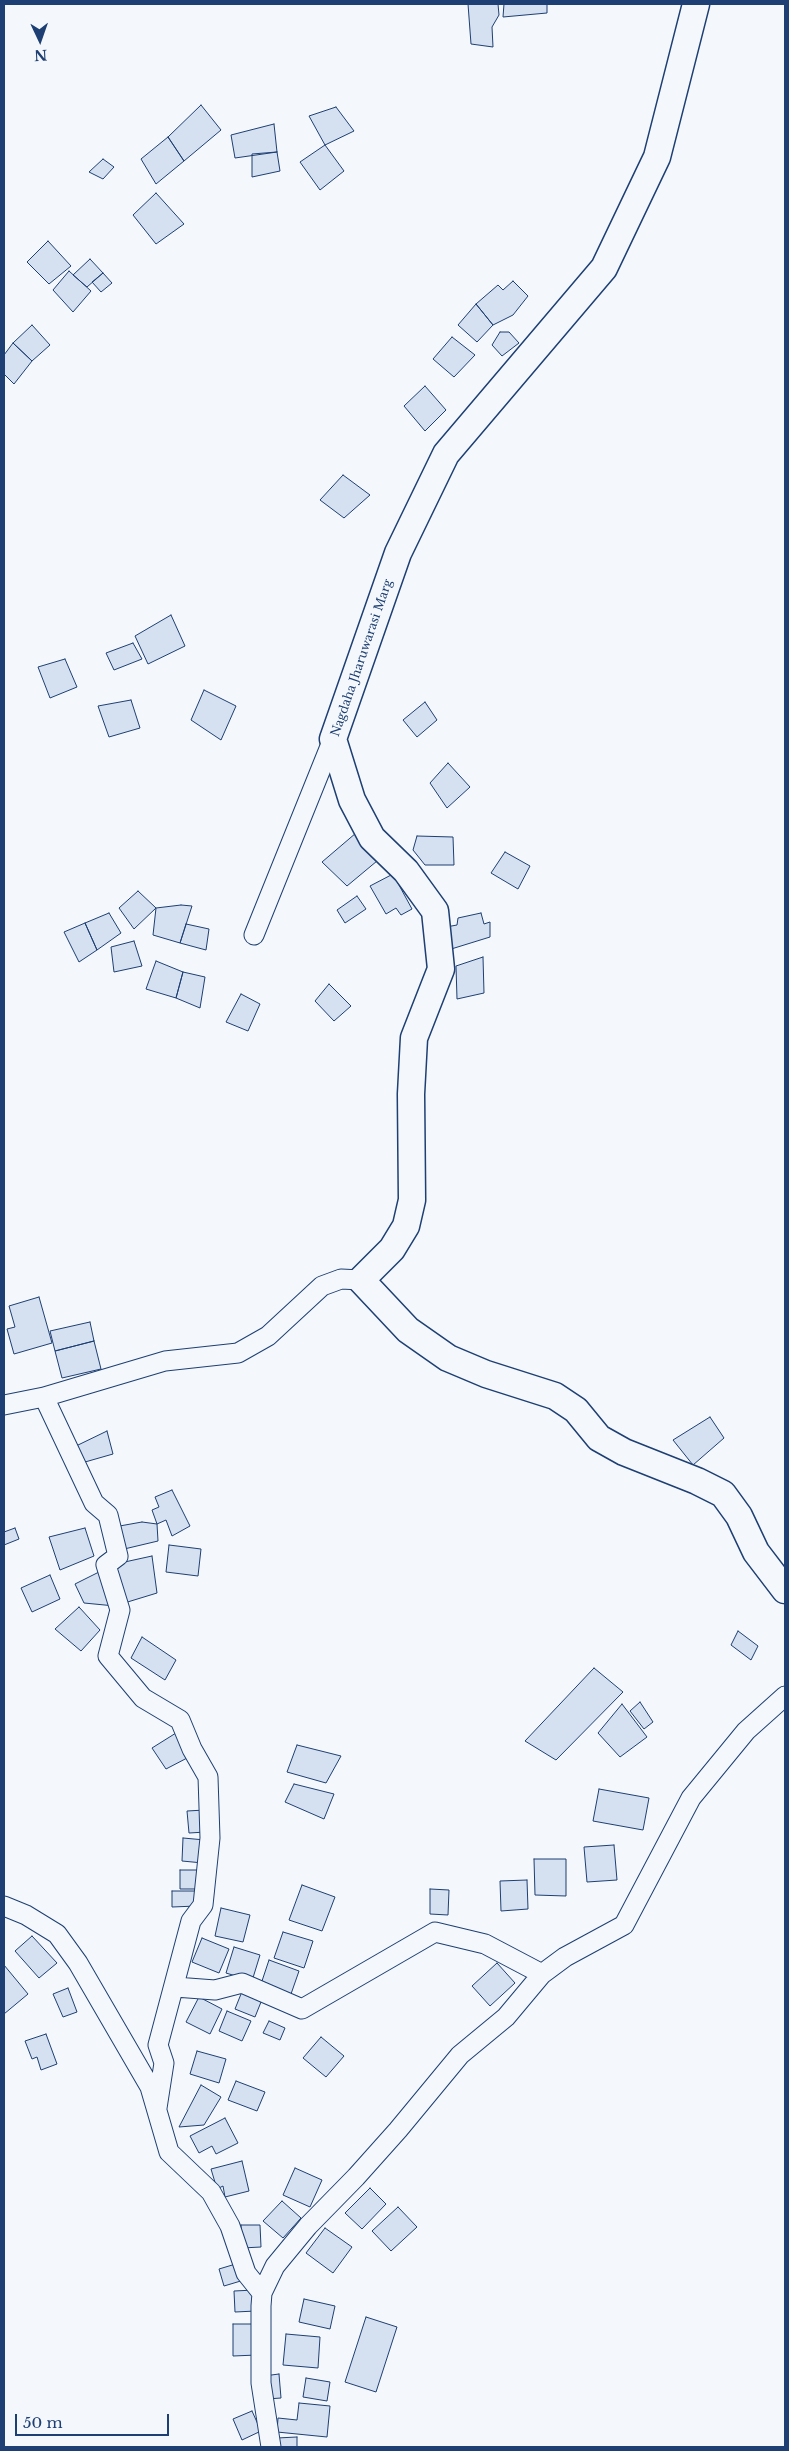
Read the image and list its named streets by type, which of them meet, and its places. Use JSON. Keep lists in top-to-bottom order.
{
  "streets": {
    "street": ["Nagdaha Jharuwarasi Marg"]
  },
  "scale_bar": "50 m",
  "north": "bottom"
}
